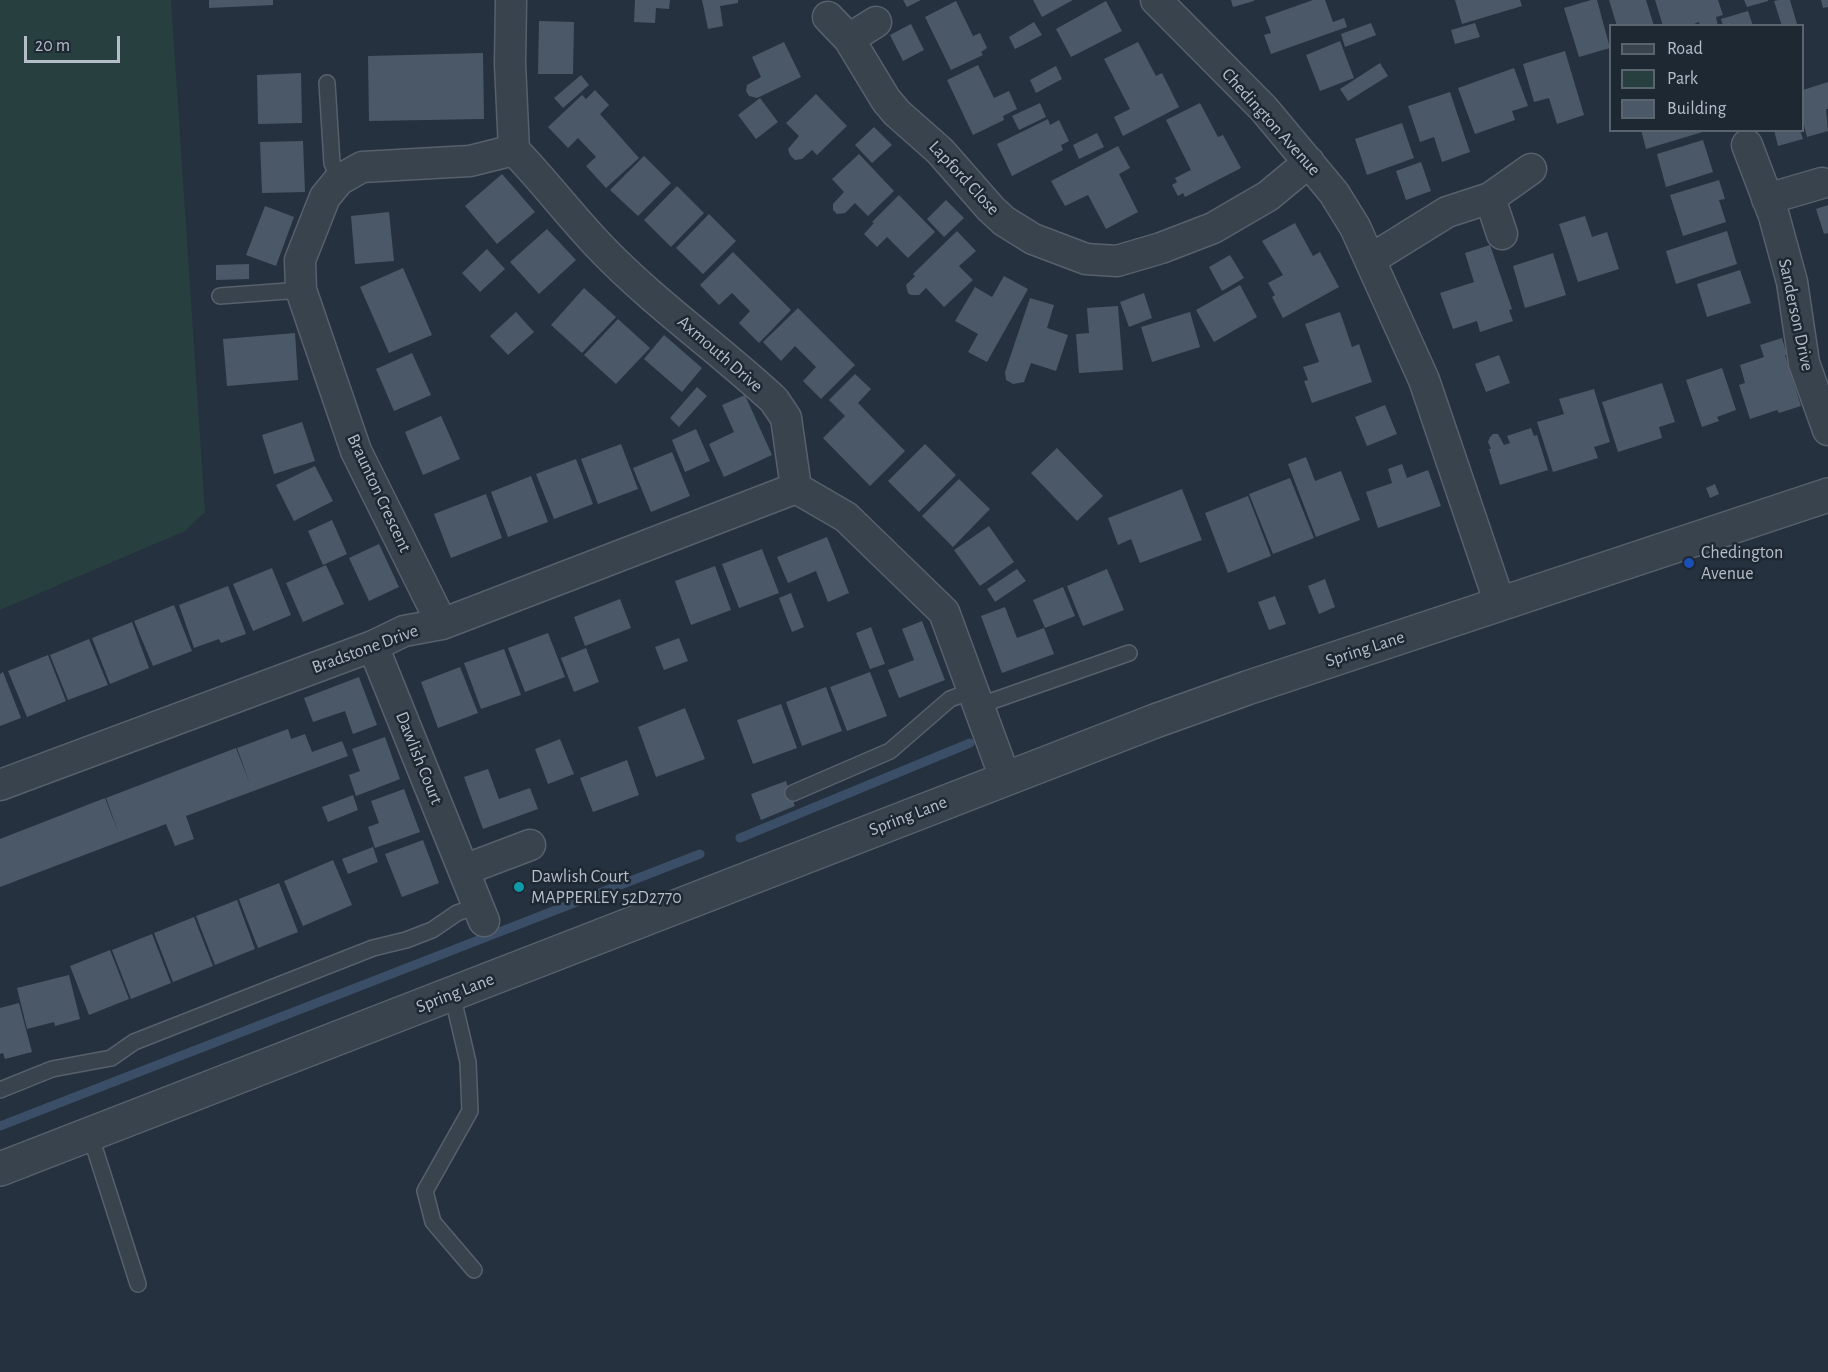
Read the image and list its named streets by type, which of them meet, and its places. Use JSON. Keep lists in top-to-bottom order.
{
  "streets": {
    "street": [
      "Chedington Avenue",
      "Lapford Close",
      "Sanderson Drive",
      "Axmouth Drive",
      "Braunton Crescent",
      "Bradstone Drive",
      "Spring Lane",
      "Dawlish Court"
    ]
  },
  "crossings": [
    ["Chedington Avenue", "Lapford Close"],
    ["Chedington Avenue", "Spring Lane"],
    ["Axmouth Drive", "Braunton Crescent"],
    ["Axmouth Drive", "Bradstone Drive"],
    ["Braunton Crescent", "Bradstone Drive"],
    ["Bradstone Drive", "Dawlish Court"]
  ],
  "places": ["Chedington Avenue", "Dawlish Court MAPPERLEY 52D2770"],
  "legend": ["Road", "Park", "Building"],
  "scale_bar": "20 m"
}
